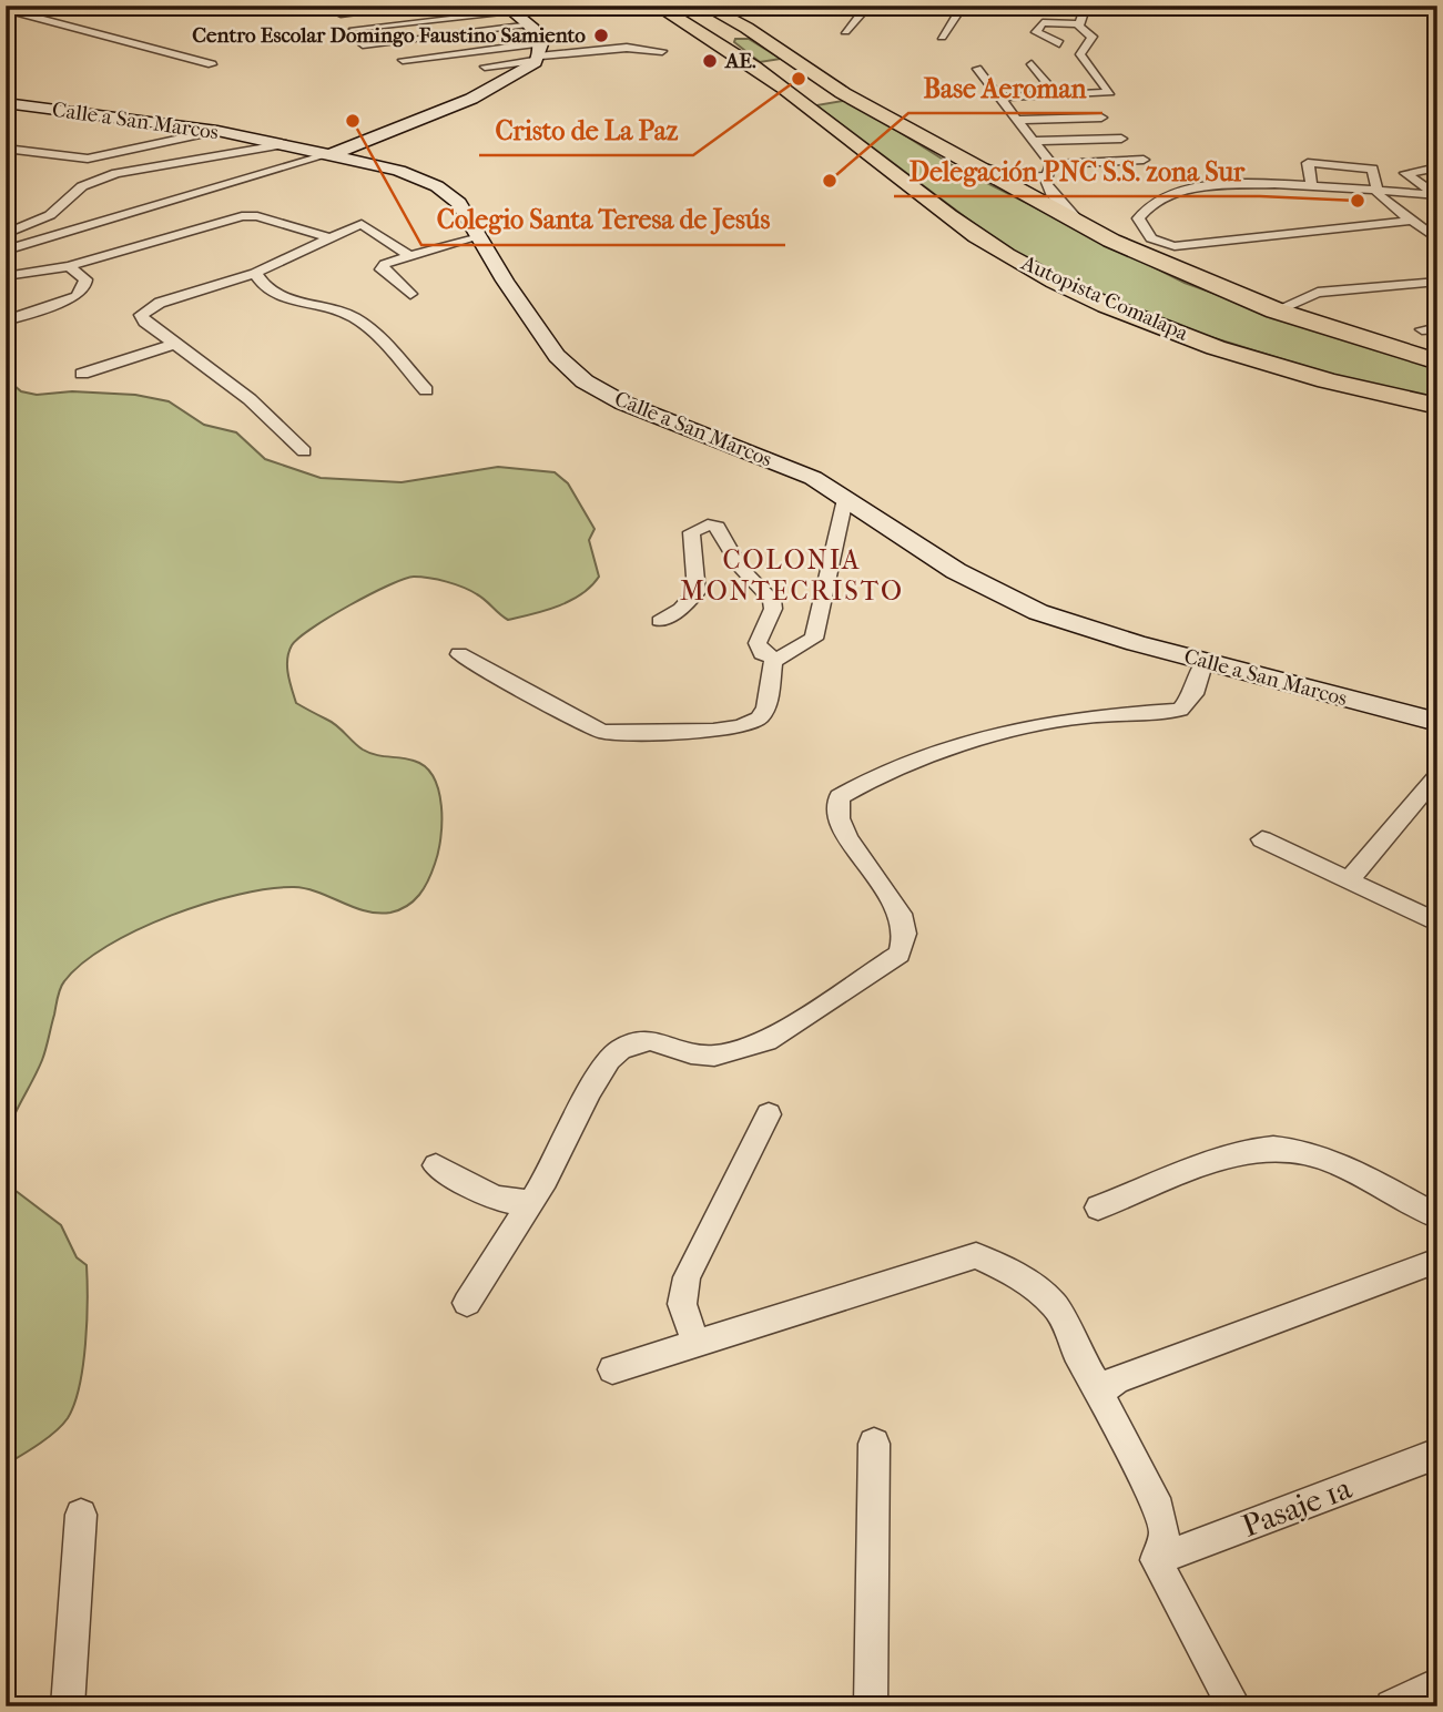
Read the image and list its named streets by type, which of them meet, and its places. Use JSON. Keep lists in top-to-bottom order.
{
  "streets": {
    "highway": ["Autopista Comalapa"],
    "main road": ["Calle a San Marcos"],
    "street": ["Pasaje 1a"]
  },
  "districts": ["COLONIA MONTECRISTO"],
  "places": [
    "Centro Escolar Domingo Faustino Samiento",
    "AE.",
    "Cristo de La Paz",
    "Colegio Santa Teresa de Jesús",
    "Base Aeroman",
    "Delegación PNC S.S. zona Sur"
  ]
}
